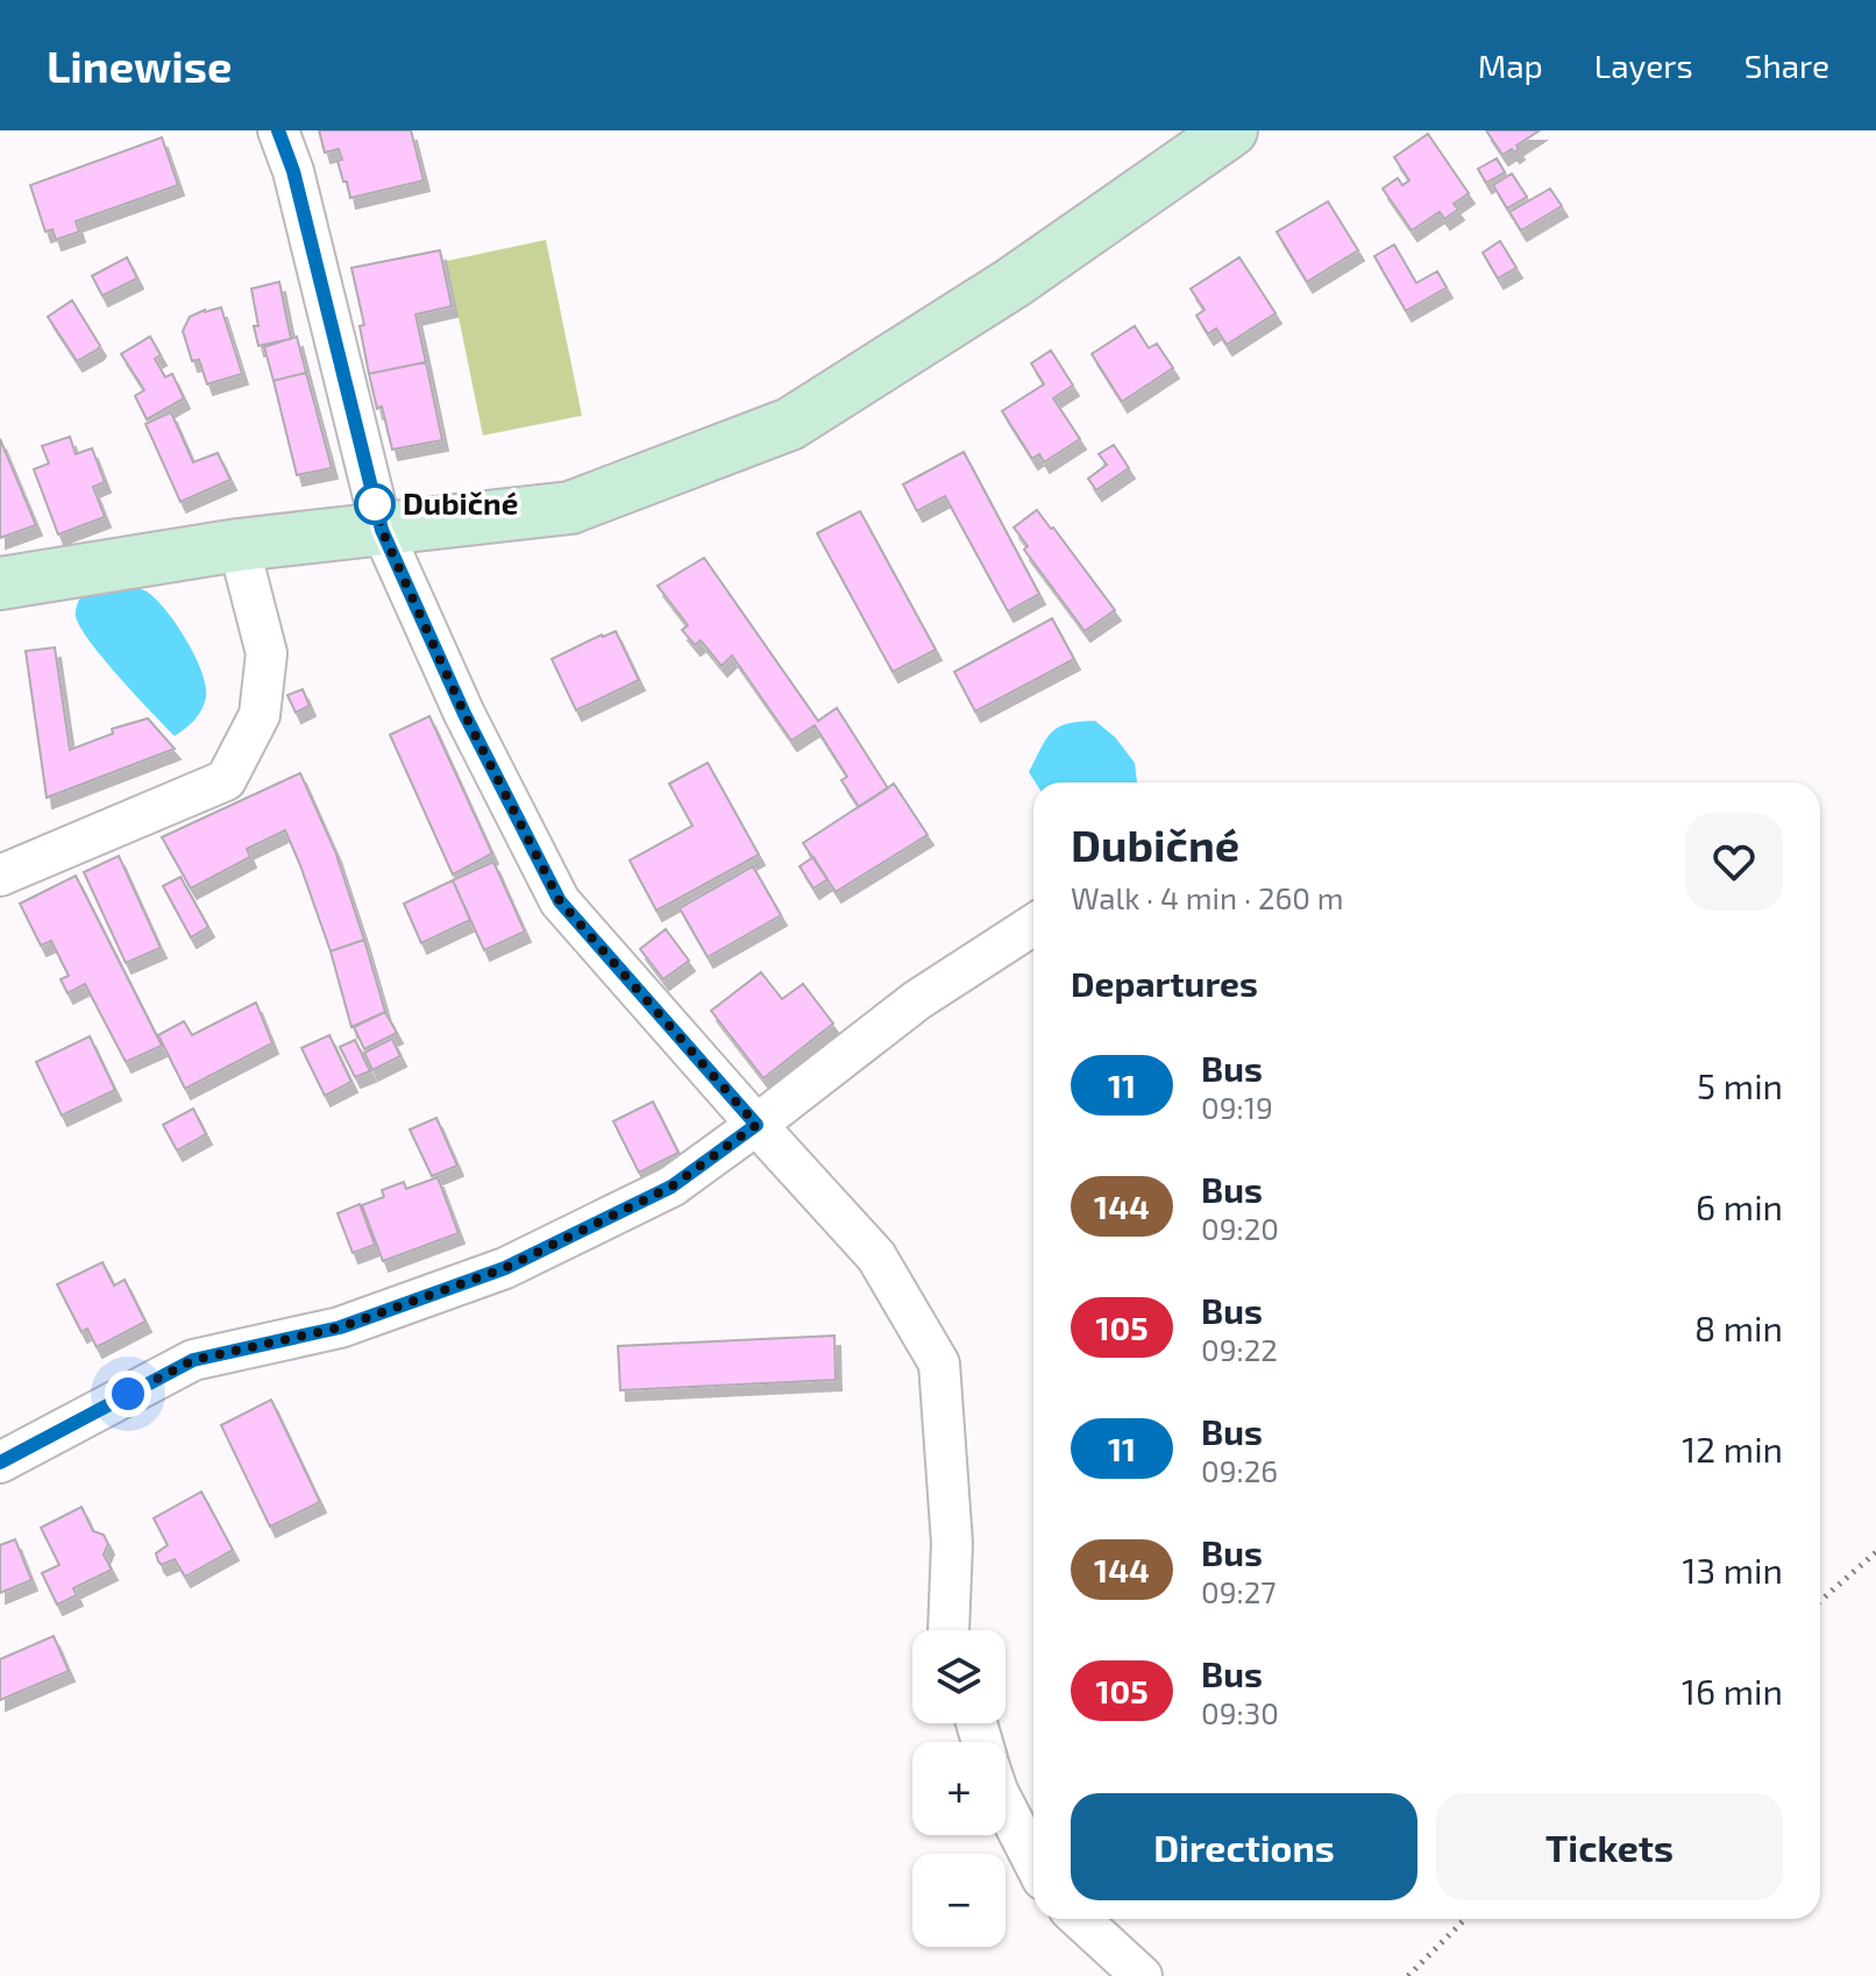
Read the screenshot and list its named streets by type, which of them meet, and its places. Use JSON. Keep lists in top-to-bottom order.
{
  "places": ["Dubičné"],
  "lines": ["bus line 11"],
  "page": {
    "header": "Linewise",
    "nav": ["Map", "Layers", "Share"],
    "heading": [
      ["Dubičné", "Walk · 4 min · 260 m"],
      "Departures"
    ],
    "list": [
      {
        "mark": "11",
        "name": "Bus",
        "note": "09:19",
        "value": "5 min"
      },
      {
        "mark": "144",
        "name": "Bus",
        "note": "09:20",
        "value": "6 min"
      },
      {
        "mark": "105",
        "name": "Bus",
        "note": "09:22",
        "value": "8 min"
      },
      {
        "mark": "11",
        "name": "Bus",
        "note": "09:26",
        "value": "12 min"
      },
      {
        "mark": "144",
        "name": "Bus",
        "note": "09:27",
        "value": "13 min"
      },
      {
        "mark": "105",
        "name": "Bus",
        "note": "09:30",
        "value": "16 min"
      }
    ],
    "map_buttons": ["+", "−"],
    "buttons": ["Directions", "Tickets"]
  }
}
